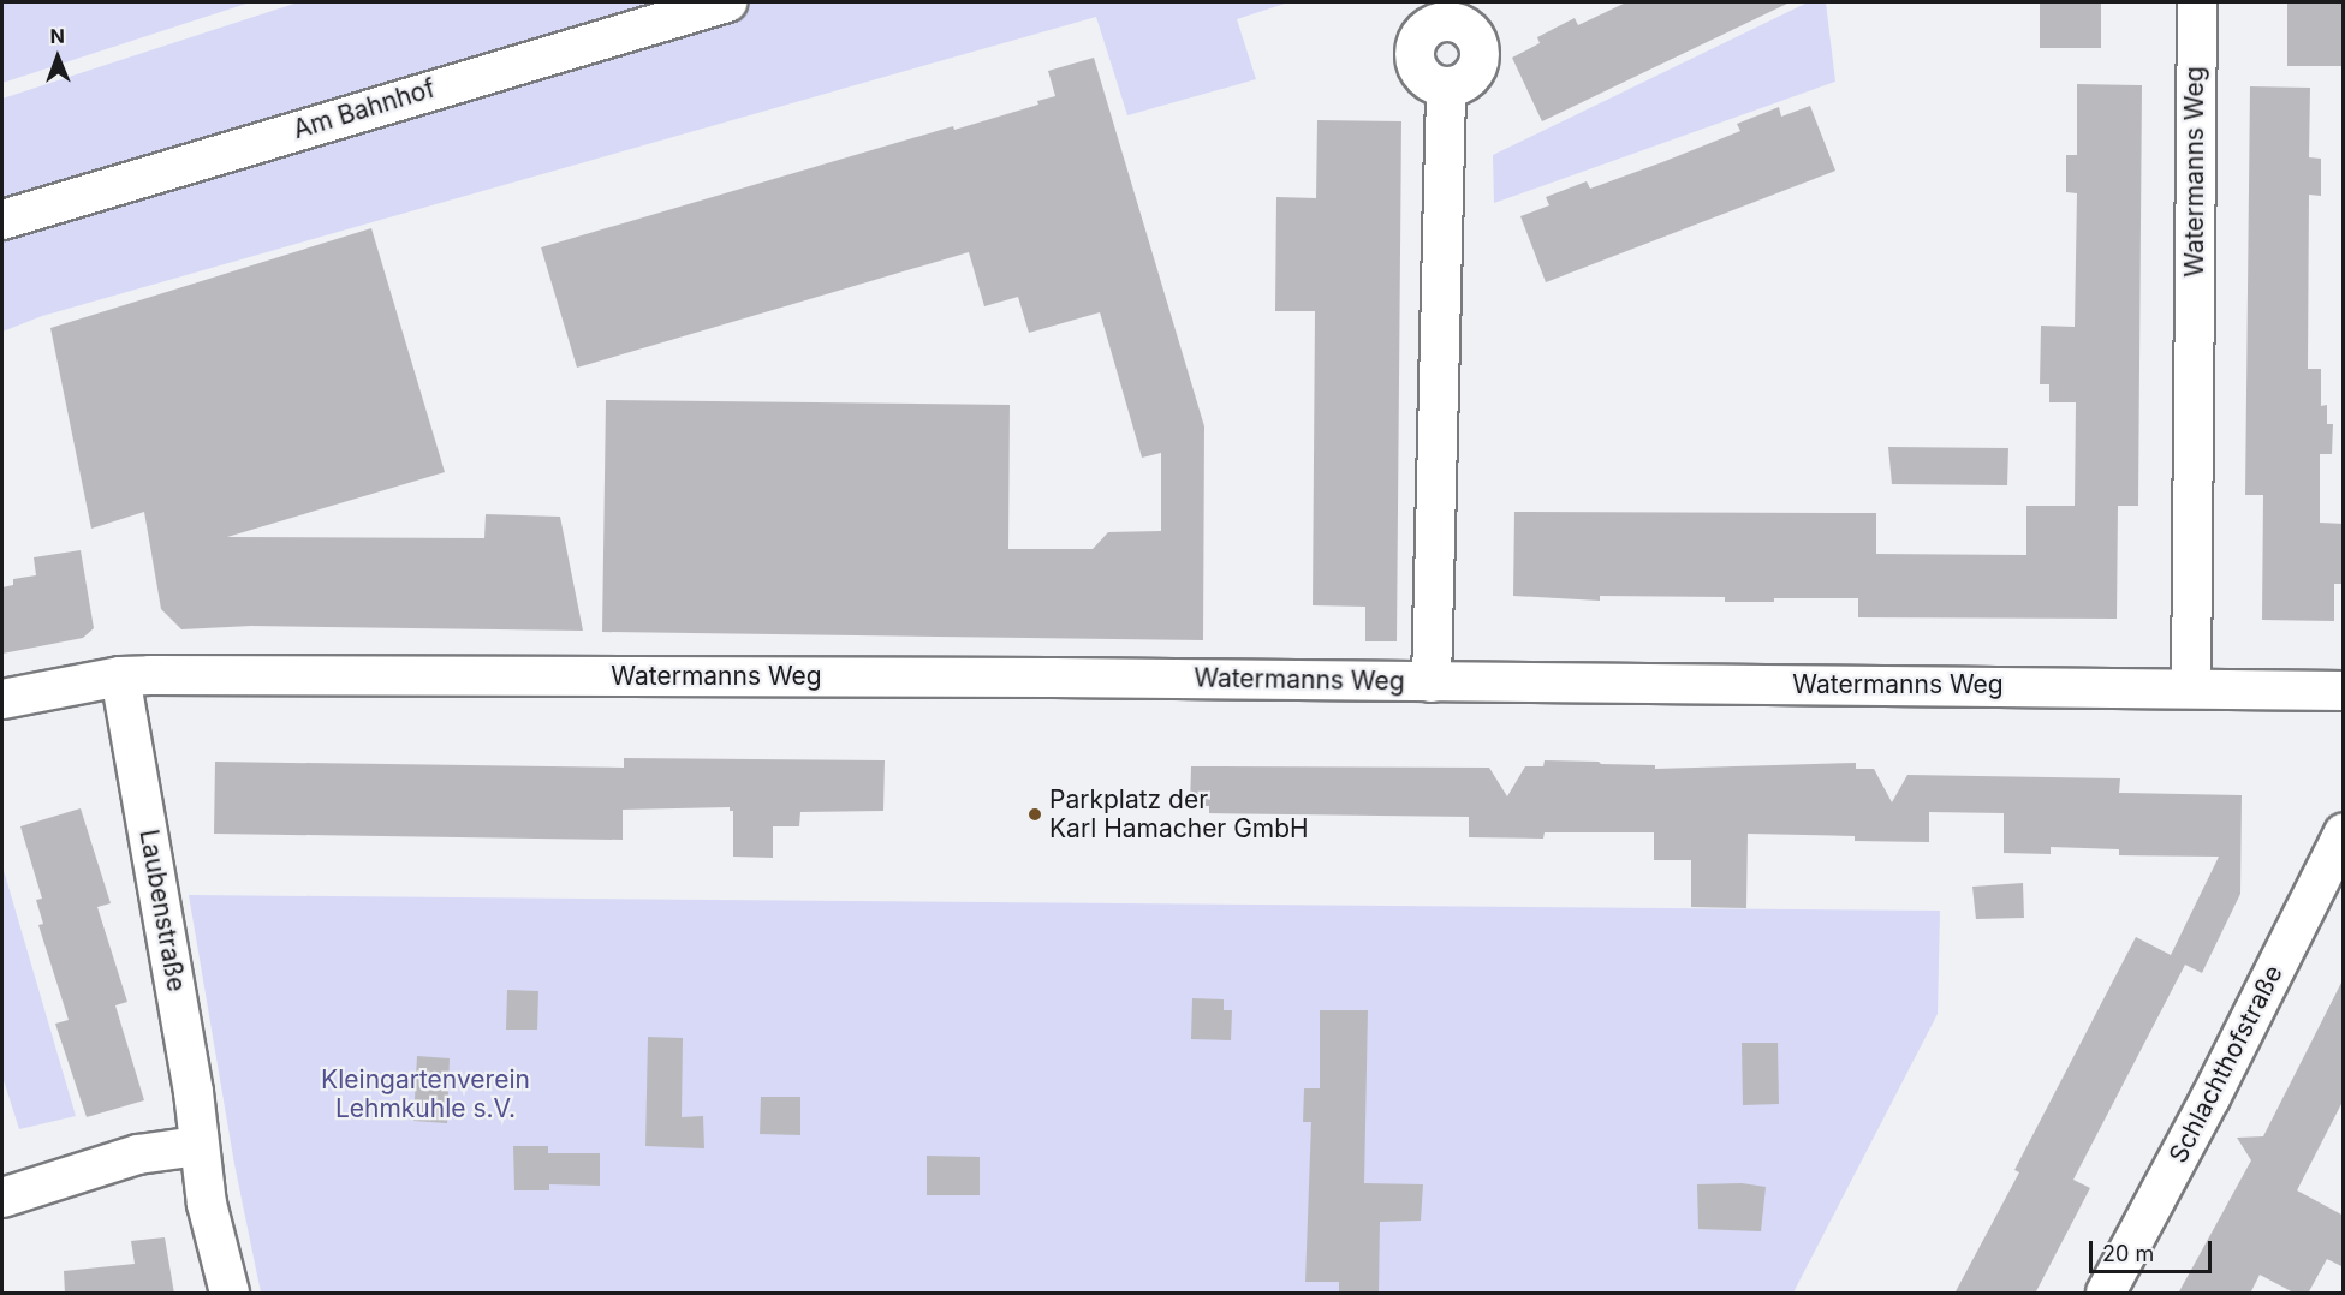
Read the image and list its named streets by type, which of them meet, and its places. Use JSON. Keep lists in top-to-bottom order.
{
  "streets": {
    "street": [
      "Am Bahnhof",
      "Watermanns Weg",
      "Laubenstraße",
      "Schlachthofstraße"
    ]
  },
  "crossings": [
    ["Watermanns Weg", "Laubenstraße"]
  ],
  "parks": ["Kleingartenverein Lehmkuhle s.V."],
  "places": ["Parkplatz der Karl Hamacher GmbH"],
  "scale_bar": "20 m",
  "north": "top"
}
